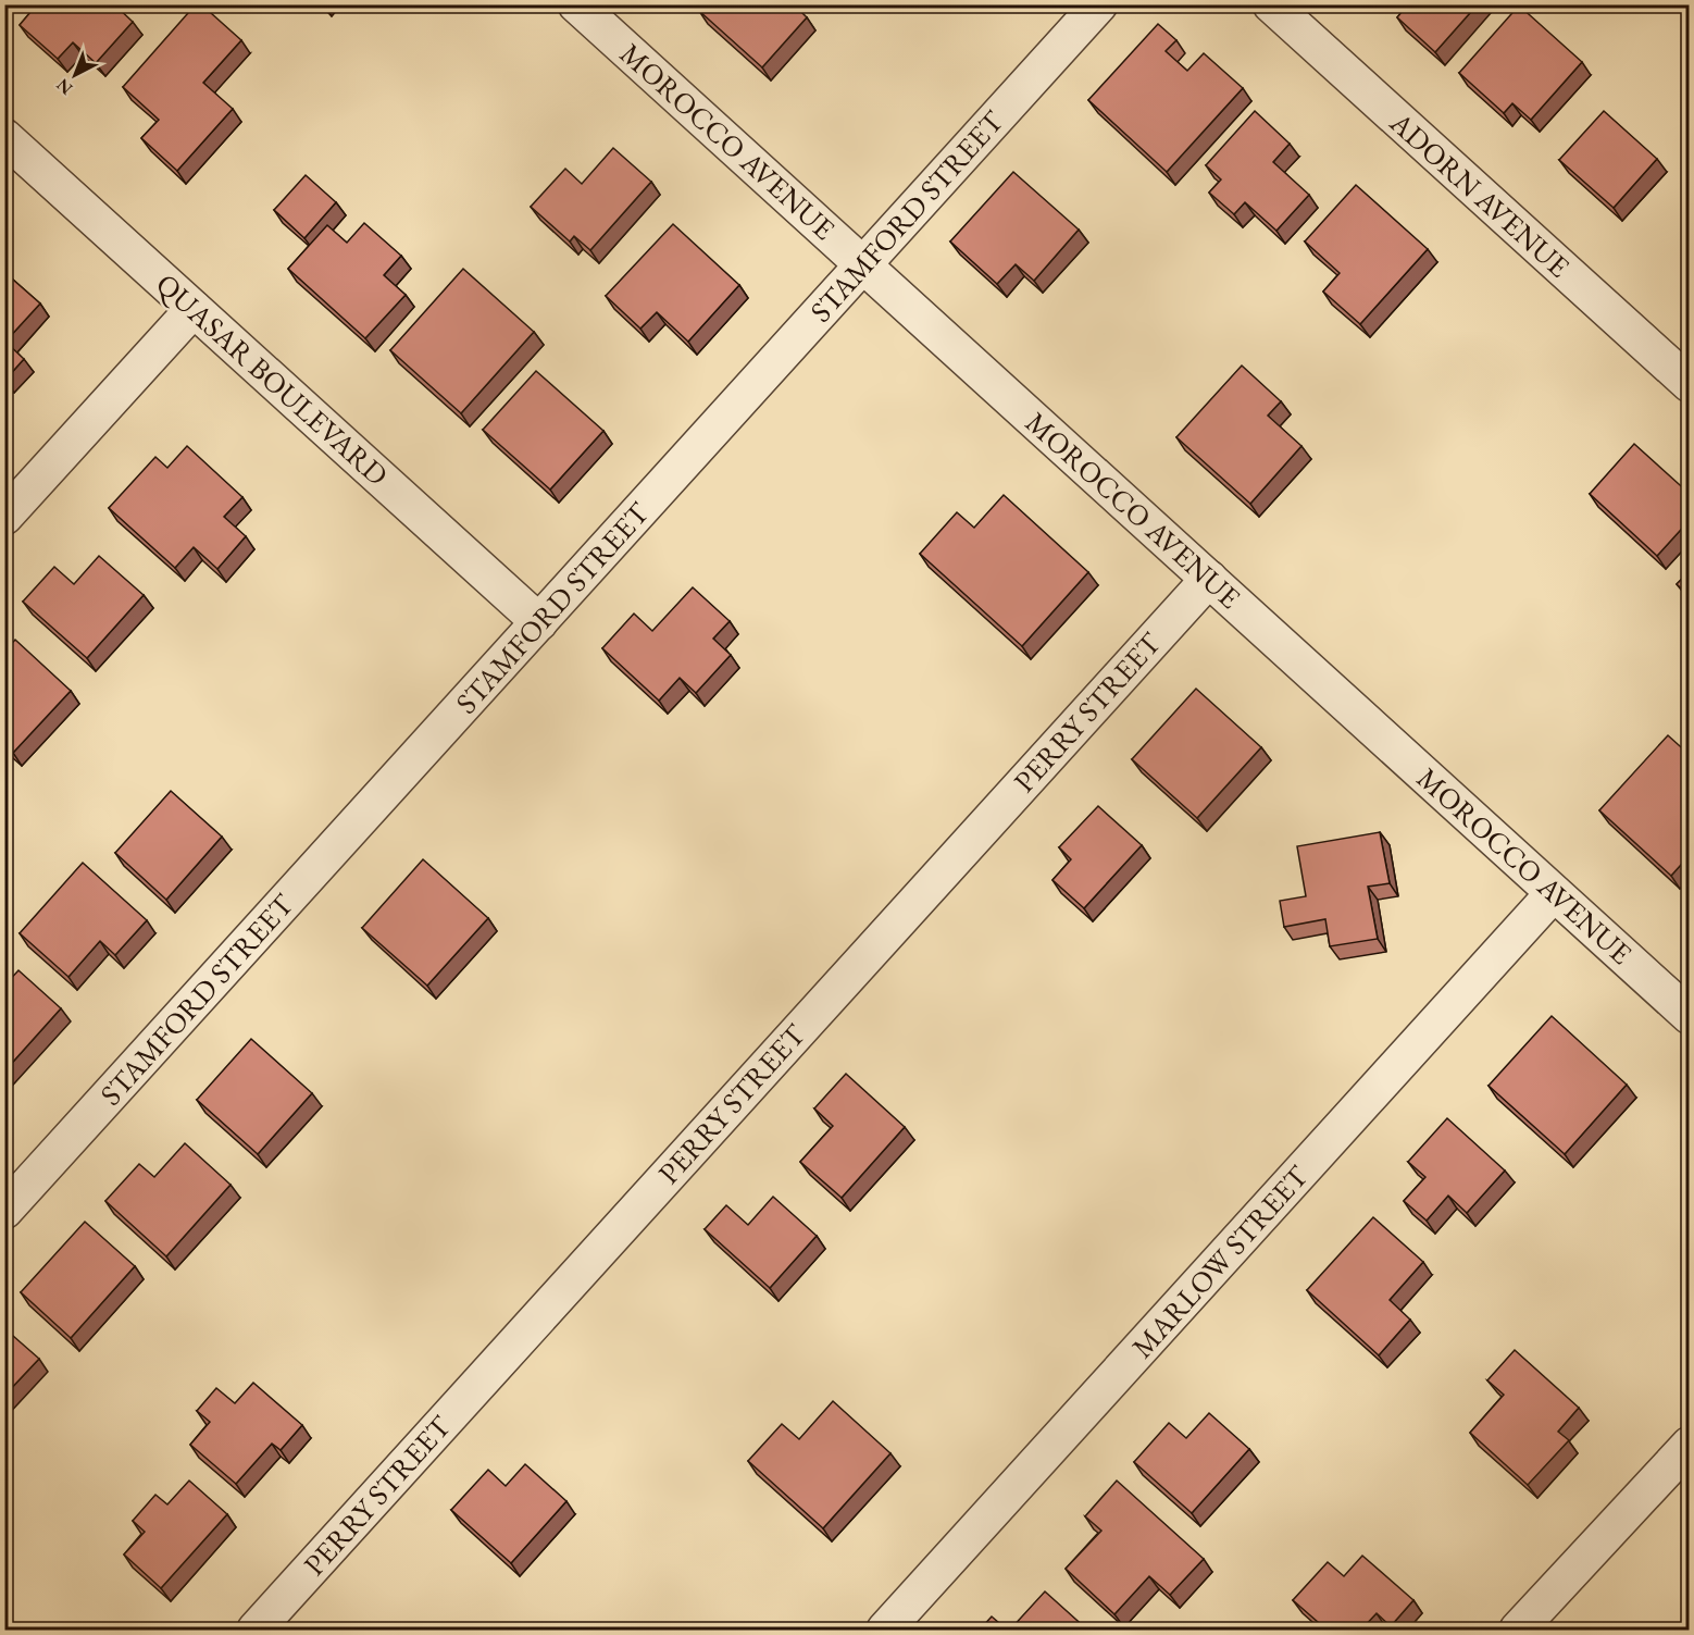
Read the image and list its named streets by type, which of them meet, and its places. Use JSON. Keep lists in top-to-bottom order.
{
  "streets": {
    "street": [
      "MOROCCO AVENUE",
      "ADORN AVENUE",
      "STAMFORD STREET",
      "QUASAR BOULEVARD",
      "PERRY STREET",
      "MARLOW STREET"
    ]
  },
  "crossings": [
    ["MOROCCO AVENUE", "STAMFORD STREET"],
    ["MOROCCO AVENUE", "PERRY STREET"],
    ["MOROCCO AVENUE", "MARLOW STREET"],
    ["STAMFORD STREET", "QUASAR BOULEVARD"]
  ],
  "north": "bottom left"
}
